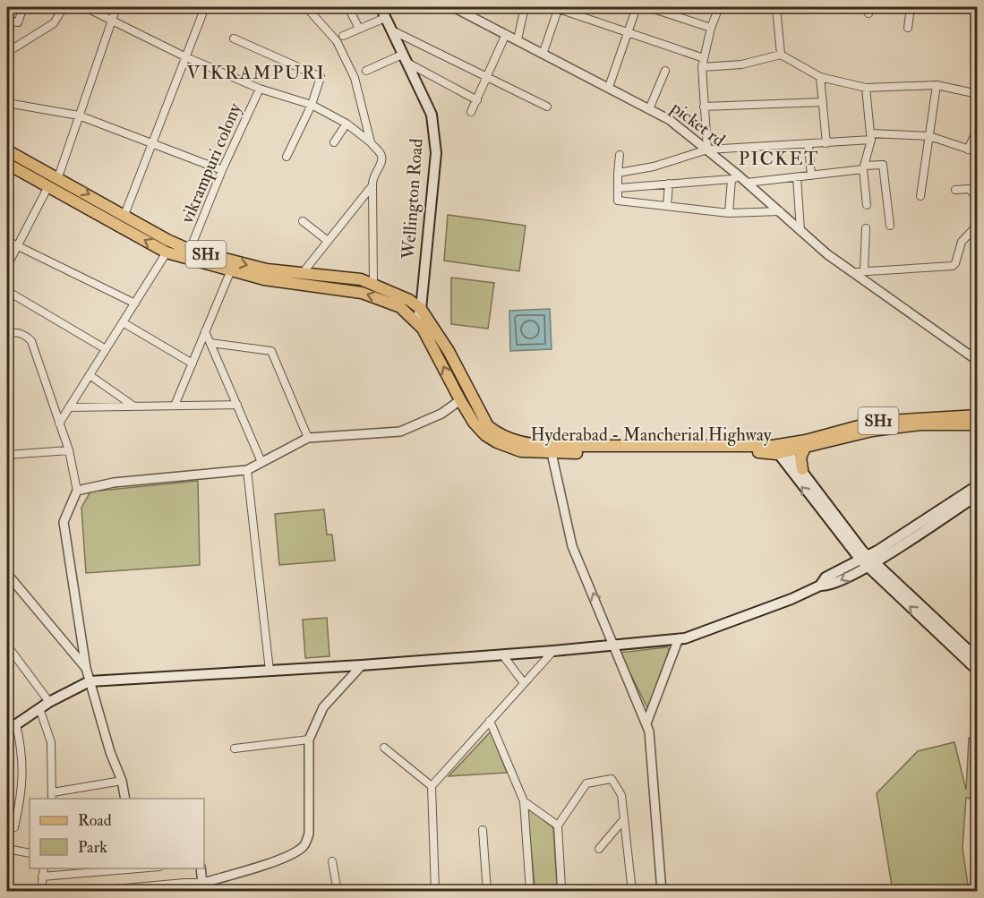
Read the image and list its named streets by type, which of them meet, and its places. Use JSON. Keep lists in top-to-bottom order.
{
  "streets": {
    "main road": ["Wellington Road", "SH1", "Hyderabad - Mancherial Highway"],
    "street": ["picket rd", "vikrampuri colony"]
  },
  "crossings": [
    ["vikrampuri colony", "Hyderabad - Mancherial Highway"],
    ["Wellington Road", "Hyderabad - Mancherial Highway"],
    ["SH1", "Hyderabad - Mancherial Highway"]
  ],
  "districts": ["VIKRAMPURI", "PICKET"],
  "legend": ["Road", "Park"]
}
